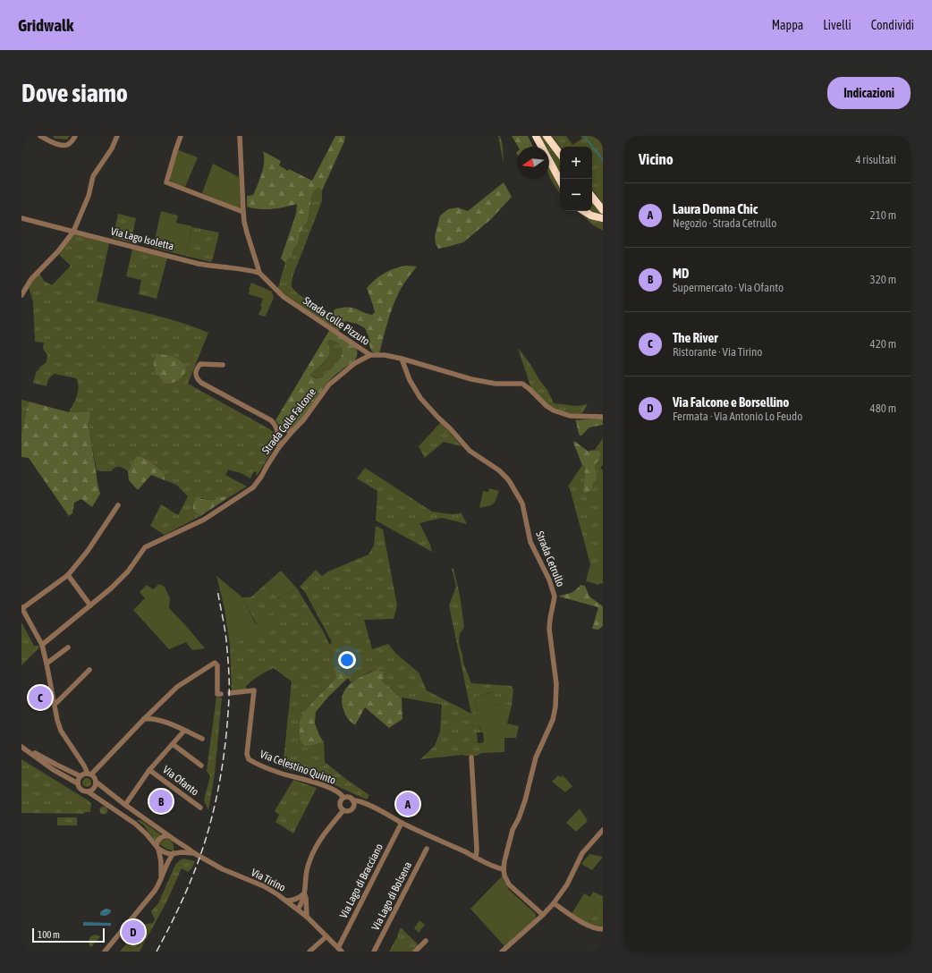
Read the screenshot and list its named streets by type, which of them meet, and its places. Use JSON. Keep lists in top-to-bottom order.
{
  "streets": {
    "street": [
      "Via Lago Isoletta",
      "Strada Colle Pizzuto",
      "Strada Colle Falcone",
      "Strada Cetrullo",
      "Via Celestino Quinto",
      "Via Ofanto",
      "Via Tirino",
      "Via Lago di Bracciano",
      "Via Lago di Bolsena"
    ]
  },
  "crossings": [
    ["Via Lago Isoletta", "Strada Colle Pizzuto"],
    ["Strada Colle Pizzuto", "Strada Colle Falcone"],
    ["Strada Colle Pizzuto", "Strada Cetrullo"],
    ["Via Tirino", "Via Lago di Bracciano"]
  ],
  "scale_bar": "100 m",
  "north": "left",
  "page": {
    "header": "Gridwalk",
    "nav": ["Mappa", "Livelli", "Condividi"],
    "buttons": "Indicazioni",
    "title": "Dove siamo",
    "heading": ["Vicino", "4 risultati"],
    "map_buttons": ["+", "−"],
    "list": [
      {
        "mark": "A",
        "name": "Laura Donna Chic",
        "note": "Negozio · Strada Cetrullo",
        "value": "210 m"
      },
      {
        "mark": "B",
        "name": "MD",
        "note": "Supermercato · Via Ofanto",
        "value": "320 m"
      },
      {
        "mark": "C",
        "name": "The River",
        "note": "Ristorante · Via Tirino",
        "value": "420 m"
      },
      {
        "mark": "D",
        "name": "Via Falcone e Borsellino",
        "note": "Fermata · Via Antonio Lo Feudo",
        "value": "480 m"
      }
    ],
    "pins": [
      "C",
      "B",
      "A",
      "D"
    ],
    "scale": "100 m"
  }
}
